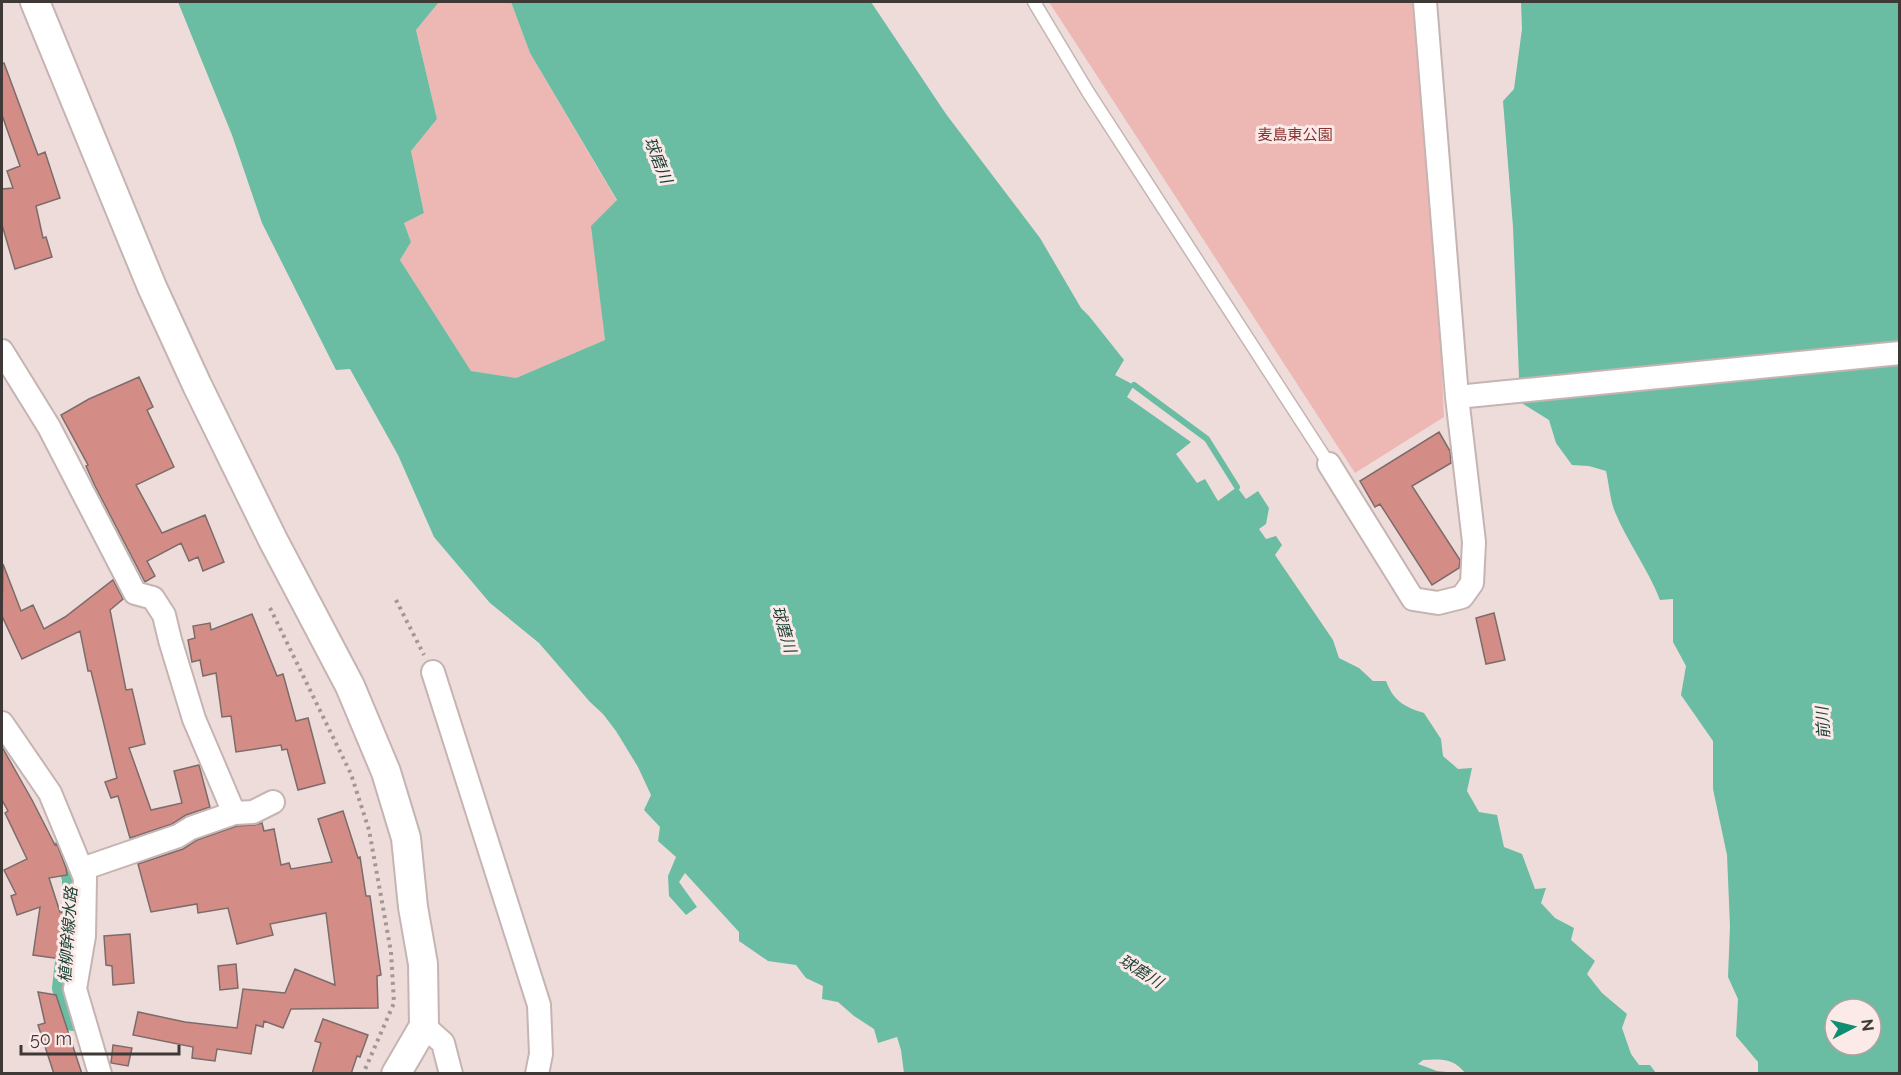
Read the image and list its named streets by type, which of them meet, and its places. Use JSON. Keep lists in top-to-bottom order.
{
  "water": ["球磨川", "前川", "植柳幹線水路"],
  "parks": ["麦島東公園"],
  "scale_bar": "50 m",
  "north": "right"
}
